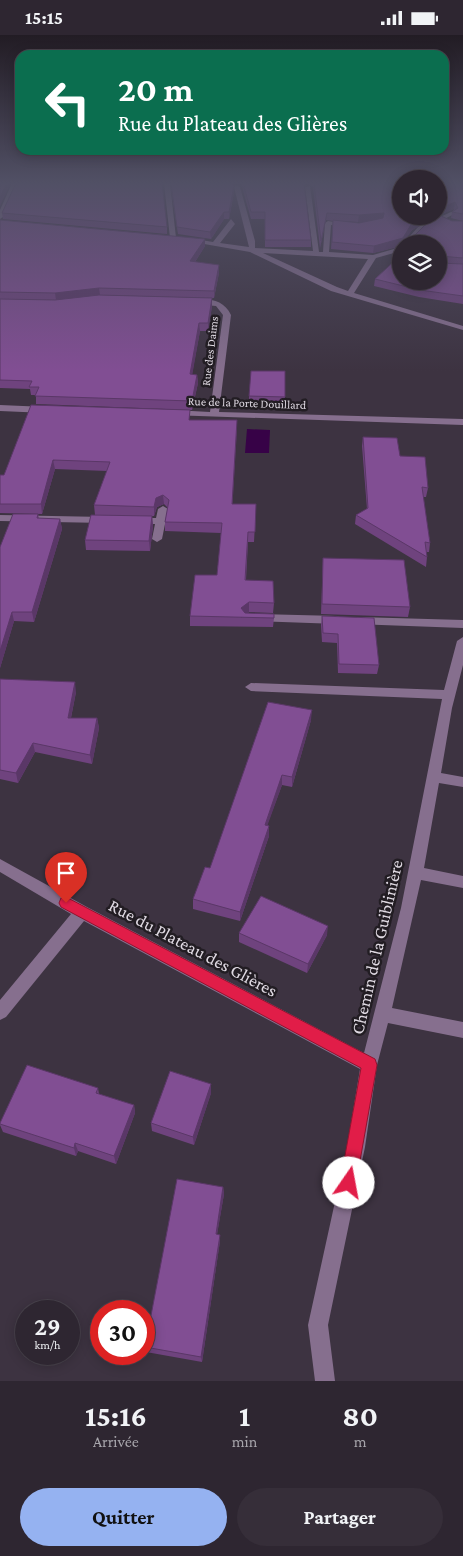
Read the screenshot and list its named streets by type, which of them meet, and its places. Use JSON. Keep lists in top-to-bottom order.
{
  "streets": {
    "street": [
      "Rue des Daims",
      "Rue de la Porte Douillard",
      "Chemin de la Guiblinière",
      "Rue du Plateau des Glières"
    ]
  },
  "crossings": [
    ["Rue des Daims", "Rue de la Porte Douillard"],
    ["Chemin de la Guiblinière", "Rue du Plateau des Glières"]
  ],
  "page": {
    "status": "15:15",
    "turn": ["20 m", "Rue du Plateau des Glières"],
    "speed": "29 km/h",
    "limit": "30",
    "eta": [
      "15:16",
      "Arrivée",
      "1",
      "min",
      "80",
      "m"
    ],
    "buttons": ["Quitter", "Partager"]
  }
}
